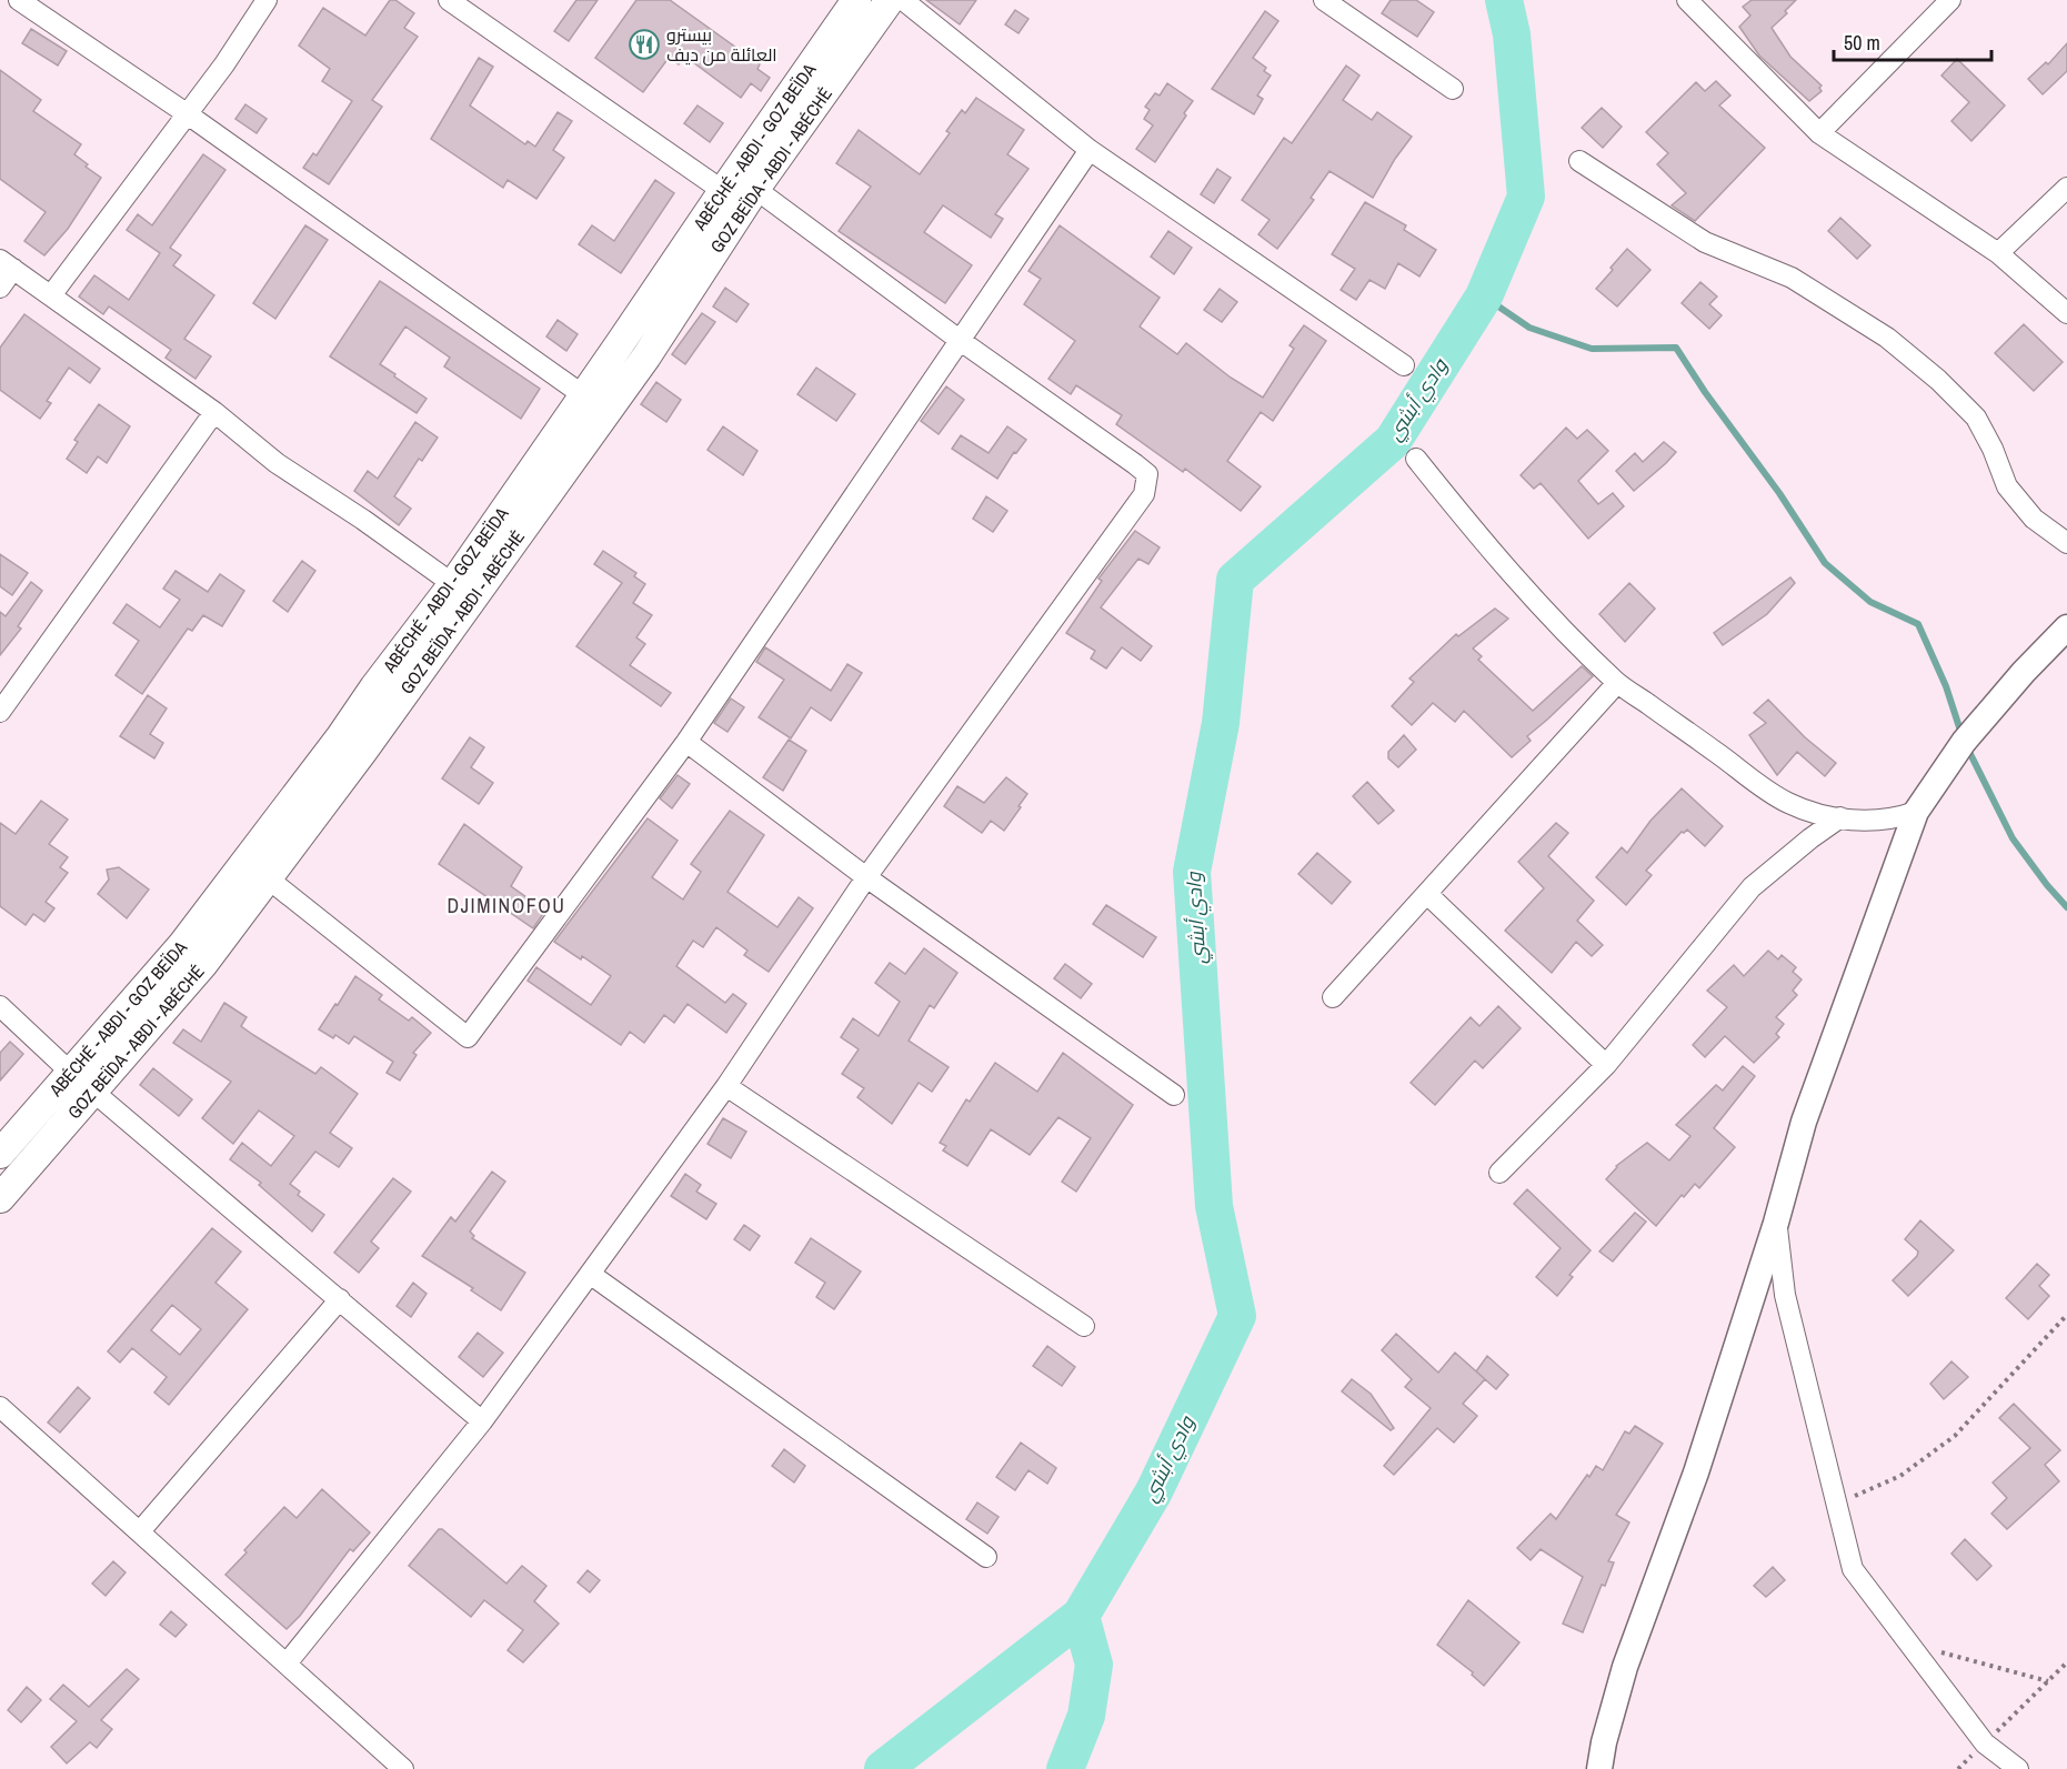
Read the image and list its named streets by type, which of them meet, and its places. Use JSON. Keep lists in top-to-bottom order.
{
  "streets": {
    "main road": ["ABÉCHÉ - ABDI - GOZ BEÏDA", "GOZ BEÏDA - ABDI - ABÉCHÉ"]
  },
  "crossings": [
    ["ABÉCHÉ - ABDI - GOZ BEÏDA", "GOZ BEÏDA - ABDI - ABÉCHÉ"]
  ],
  "districts": ["DJIMINOFOU"],
  "water": ["وادي أبشي"],
  "places": {
    "restaurant": ["بيسترو العائلة من ديف"]
  },
  "scale_bar": "50 m"
}
